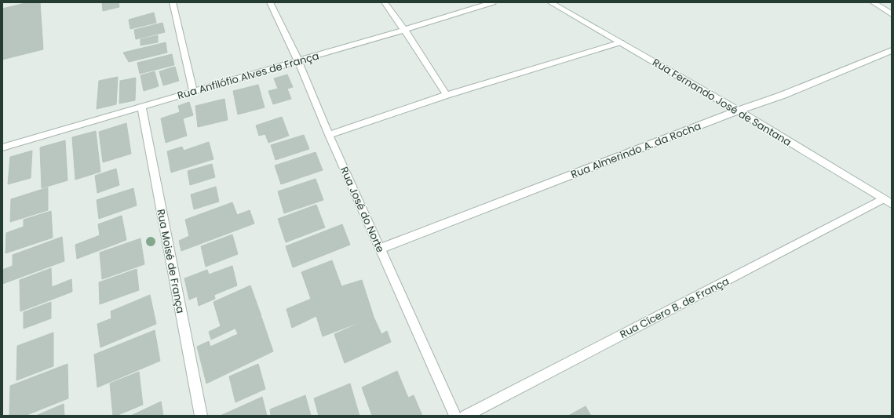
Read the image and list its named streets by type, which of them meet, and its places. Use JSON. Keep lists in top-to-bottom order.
{
  "streets": {
    "street": [
      "Rua Anfilófio Alves de França",
      "Rua Fernando José de Santana",
      "Rua Almerindo A. da Rocha",
      "Rua José do Norte",
      "Rua Moisé de França",
      "Rua Cícero B. de França"
    ]
  },
  "crossings": [
    ["Rua Anfilófio Alves de França", "Rua José do Norte"],
    ["Rua Anfilófio Alves de França", "Rua Moisé de França"],
    ["Rua Fernando José de Santana", "Rua Almerindo A. da Rocha"],
    ["Rua Fernando José de Santana", "Rua Cícero B. de França"],
    ["Rua Almerindo A. da Rocha", "Rua José do Norte"]
  ]
}
